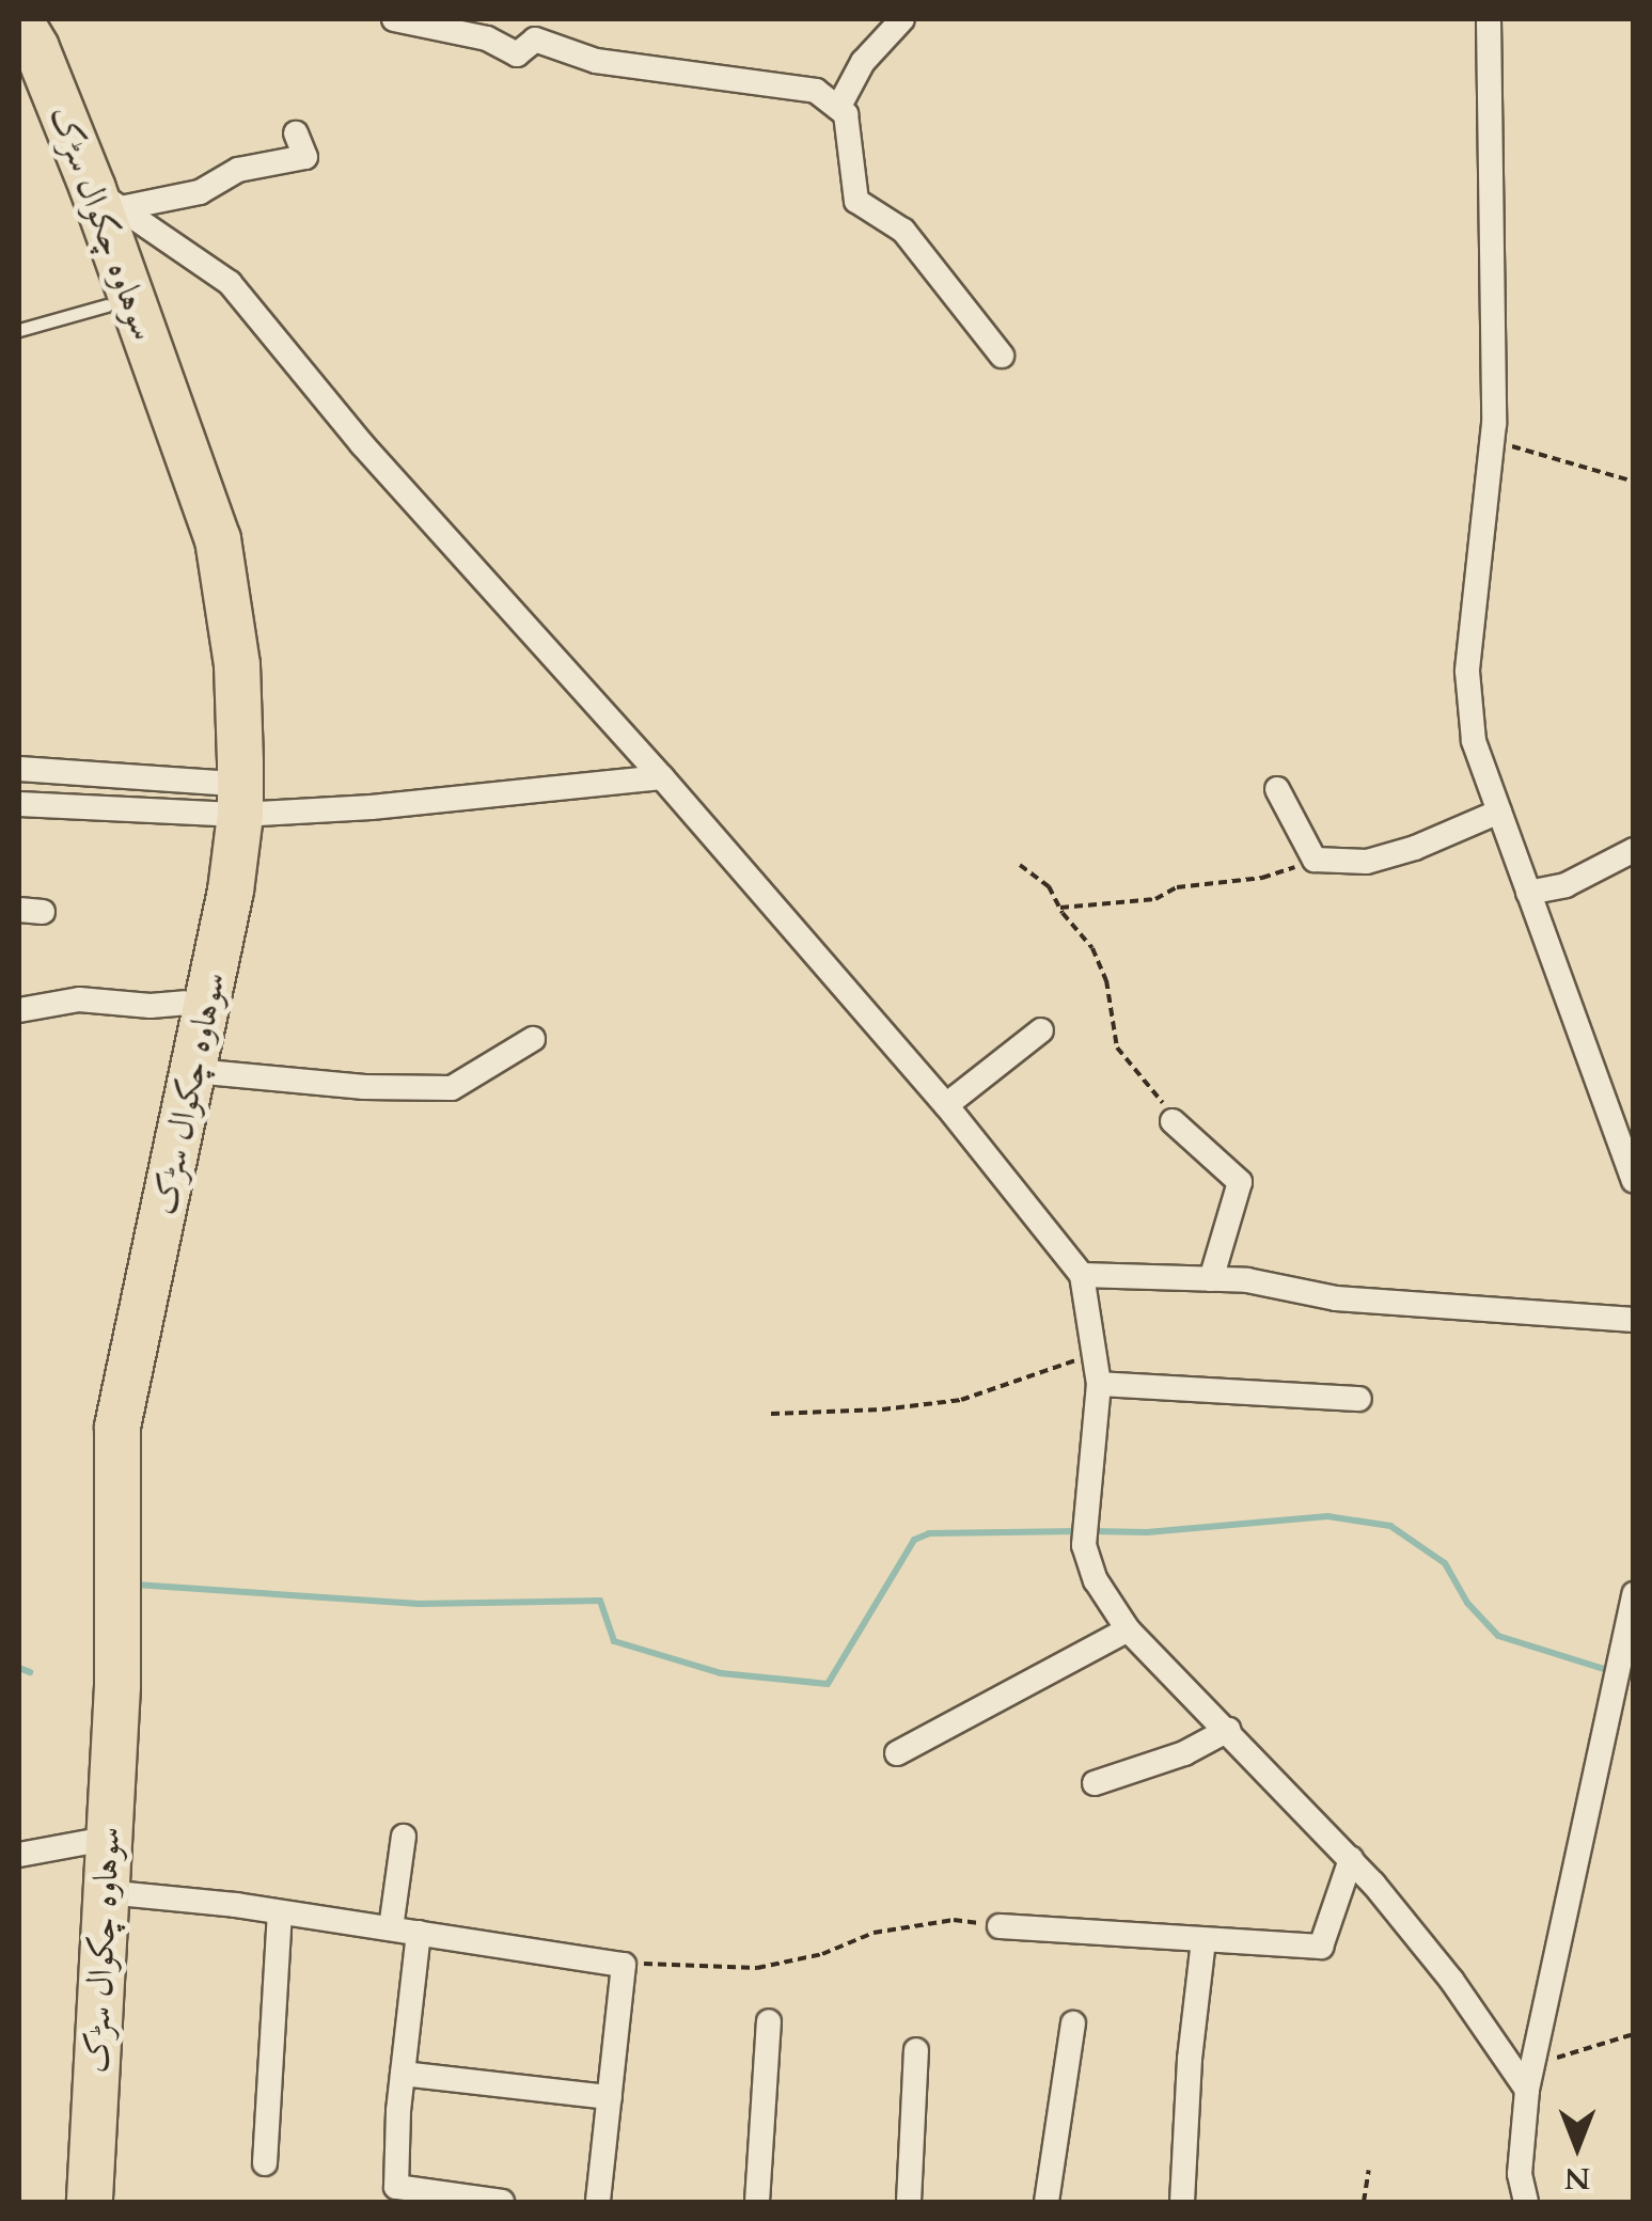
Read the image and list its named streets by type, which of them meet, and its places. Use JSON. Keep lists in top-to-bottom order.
{
  "streets": {
    "highway": ["سوہاوہ چکوال سڑک"]
  },
  "north": "bottom"
}
